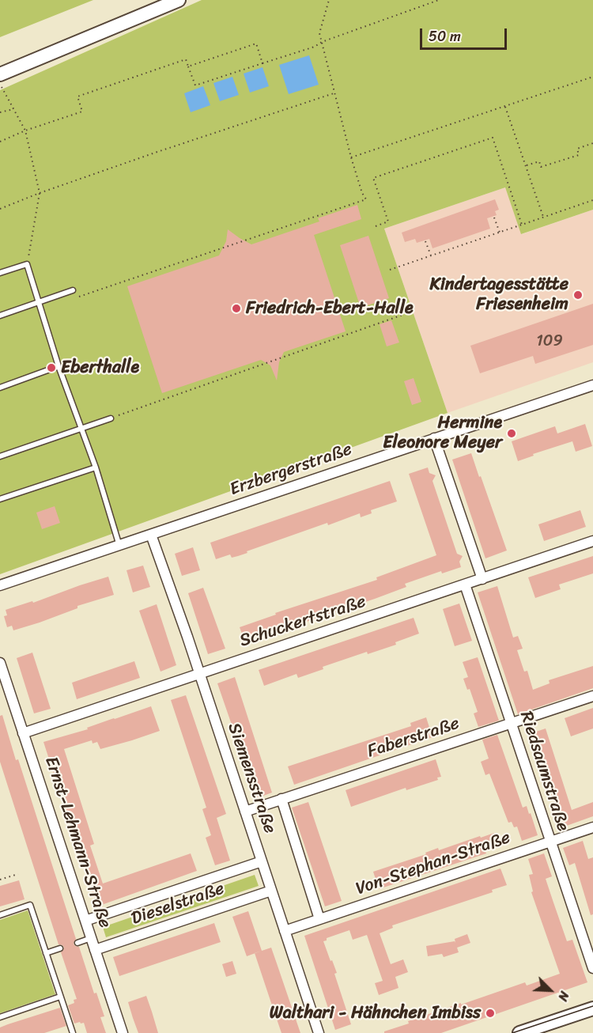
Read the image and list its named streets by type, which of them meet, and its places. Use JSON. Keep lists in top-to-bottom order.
{
  "streets": {
    "street": [
      "Erzbergerstraße",
      "Schuckertstraße",
      "Faberstraße",
      "Riedsaumstraße",
      "Siemensstraße",
      "Ernst-Lehmann-Straße",
      "Von-Stephan-Straße",
      "Dieselstraße"
    ]
  },
  "crossings": [
    ["Erzbergerstraße", "Siemensstraße"],
    ["Schuckertstraße", "Riedsaumstraße"],
    ["Schuckertstraße", "Siemensstraße"],
    ["Schuckertstraße", "Ernst-Lehmann-Straße"],
    ["Faberstraße", "Riedsaumstraße"],
    ["Faberstraße", "Siemensstraße"],
    ["Riedsaumstraße", "Von-Stephan-Straße"],
    ["Siemensstraße", "Von-Stephan-Straße"],
    ["Siemensstraße", "Dieselstraße"],
    ["Ernst-Lehmann-Straße", "Dieselstraße"]
  ],
  "places": [
    "Kindertagesstätte Friesenheim",
    "Friedrich-Ebert-Halle",
    "Eberthalle",
    "Hermine Eleonore Meyer",
    "Walthari - Hähnchen Imbiss"
  ],
  "house_numbers": ["109"],
  "scale_bar": "50 m",
  "north": "bottom right"
}
